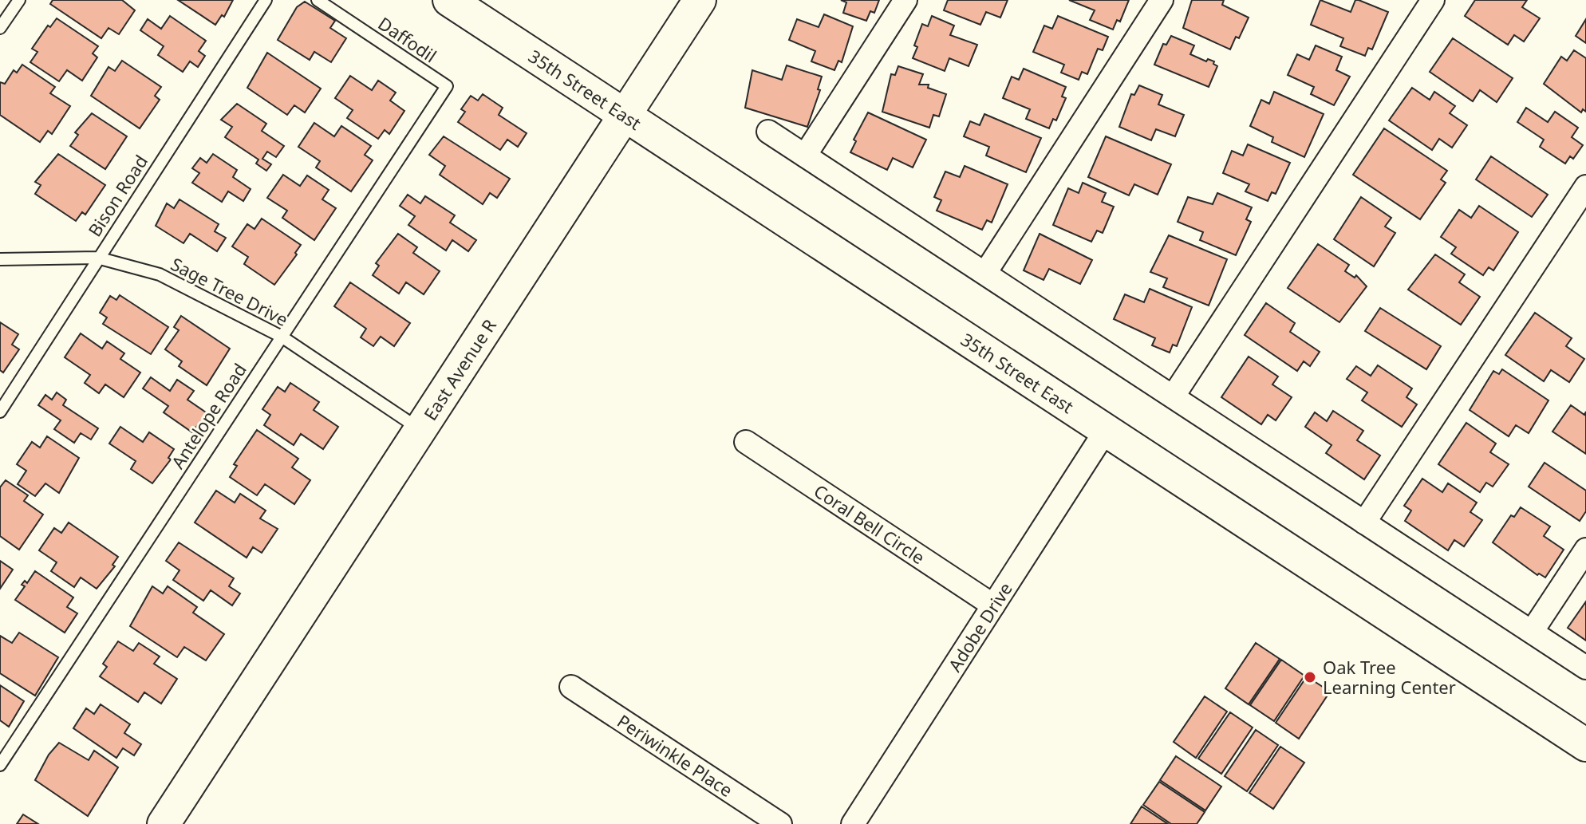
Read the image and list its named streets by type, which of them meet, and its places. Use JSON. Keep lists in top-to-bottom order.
{
  "streets": {
    "street": [
      "35th Street East",
      "East Avenue R",
      "Coral Bell Circle",
      "Adobe Drive",
      "Periwinkle Place"
    ],
    "lane": [
      "Daffodil",
      "Bison Road",
      "Sage Tree Drive",
      "Antelope Road"
    ]
  },
  "crossings": [
    ["Daffodil", "Antelope Road"],
    ["35th Street East", "East Avenue R"],
    ["35th Street East", "Adobe Drive"],
    ["Bison Road", "Sage Tree Drive"],
    ["Sage Tree Drive", "East Avenue R"],
    ["Sage Tree Drive", "Antelope Road"],
    ["Coral Bell Circle", "Adobe Drive"]
  ],
  "places": ["Oak Tree Learning Center"]
}
